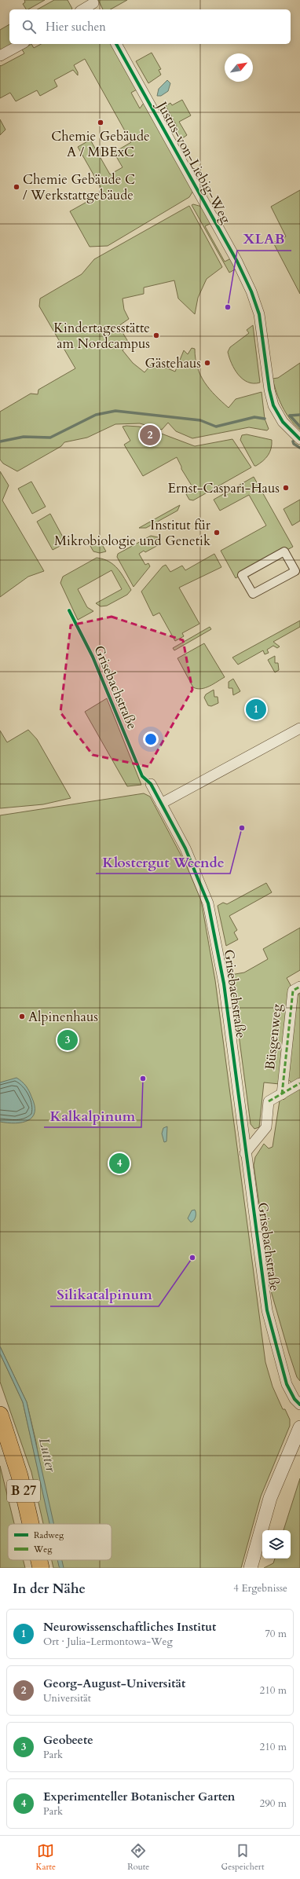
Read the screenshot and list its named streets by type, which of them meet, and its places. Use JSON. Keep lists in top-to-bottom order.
{
  "streets": {
    "main road": ["B 27"],
    "street": ["Justus-von-Liebig-Weg", "Grisebachstraße", "Büsgenweg"]
  },
  "water": ["Lutter"],
  "places": [
    "Chemie Gebäude A / MBExC",
    "Chemie Gebäude C / Werkstattgebäude",
    "XLAB",
    "Kindertagesstätte am Nordcampus",
    "Gästehaus",
    "Ernst-Caspari-Haus",
    "Institut für Mikrobiologie und Genetik",
    "Klostergut Weende",
    "Alpinenhaus",
    "Kalkalpinum",
    "Silikatalpinum"
  ],
  "legend": ["Radweg", "Weg"],
  "north": "top right",
  "page": {
    "search": "Hier suchen",
    "pins": [
      "2",
      "1",
      "3",
      "4"
    ],
    "heading": ["In der Nähe", "4 Ergebnisse"],
    "list": [
      {
        "mark": "1",
        "name": "Neurowissenschaftliches Institut",
        "note": "Ort · Julia-Lermontowa-Weg",
        "value": "70 m"
      },
      {
        "mark": "2",
        "name": "Georg-August-Universität",
        "note": "Universität",
        "value": "210 m"
      },
      {
        "mark": "3",
        "name": "Geobeete",
        "note": "Park",
        "value": "210 m"
      },
      {
        "mark": "4",
        "name": "Experimenteller Botanischer Garten",
        "note": "Park",
        "value": "290 m"
      }
    ],
    "nav": ["Karte", "Route", "Gespeichert"]
  }
}
